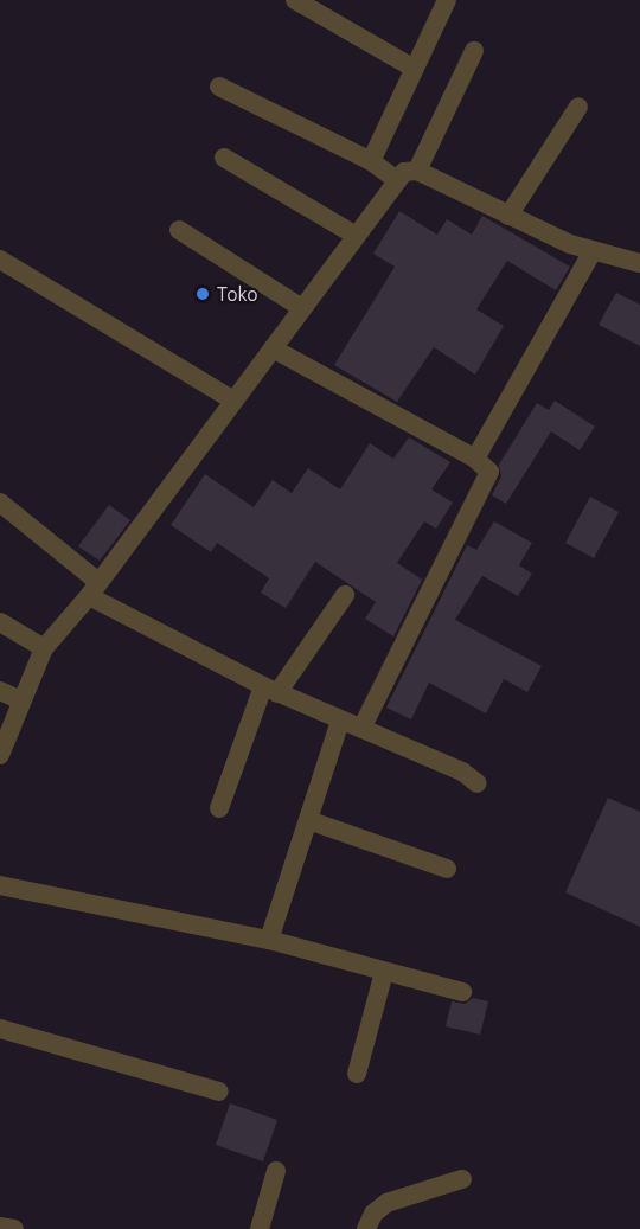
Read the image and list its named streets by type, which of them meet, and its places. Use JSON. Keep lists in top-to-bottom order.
{
  "places": ["Toko"]
}
